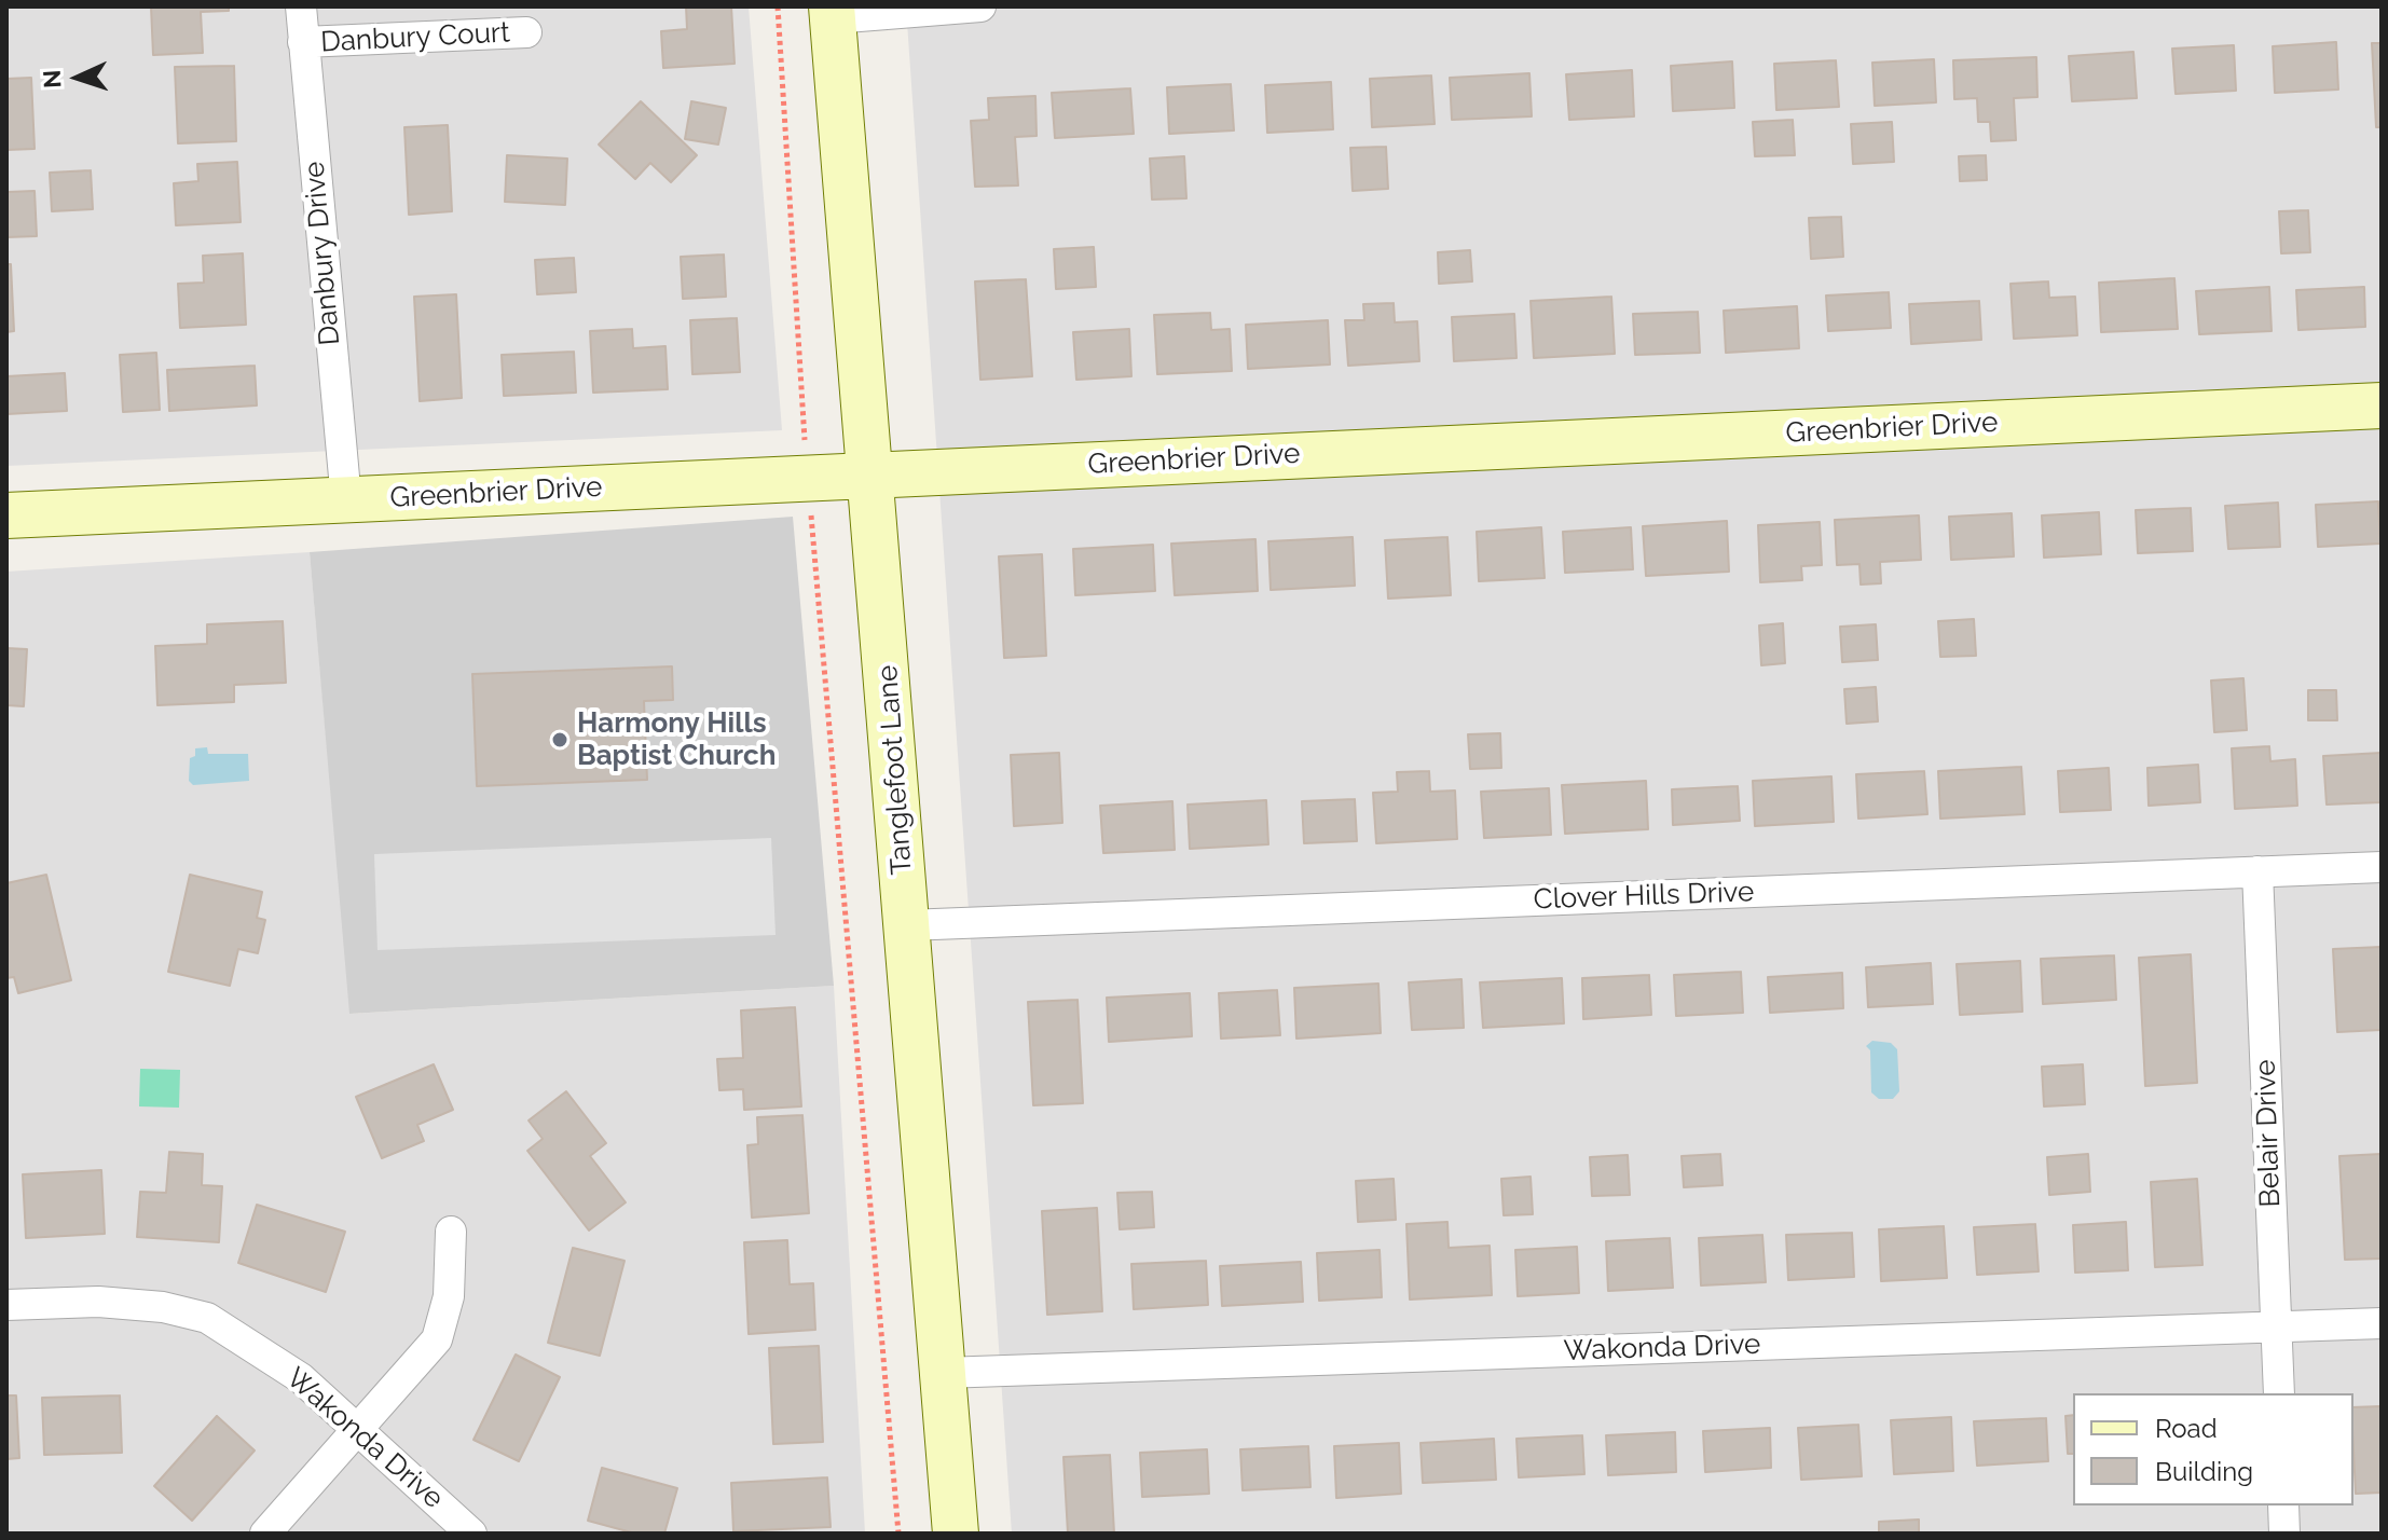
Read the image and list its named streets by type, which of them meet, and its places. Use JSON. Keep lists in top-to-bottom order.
{
  "streets": {
    "street": [
      "Danbury Court",
      "Danbury Drive",
      "Greenbrier Drive",
      "Tanglefoot Lane",
      "Clover Hills Drive",
      "Belair Drive",
      "Wakonda Drive"
    ]
  },
  "crossings": [
    ["Danbury Court", "Danbury Drive"],
    ["Danbury Drive", "Greenbrier Drive"],
    ["Greenbrier Drive", "Tanglefoot Lane"],
    ["Tanglefoot Lane", "Clover Hills Drive"],
    ["Tanglefoot Lane", "Wakonda Drive"],
    ["Clover Hills Drive", "Belair Drive"],
    ["Belair Drive", "Wakonda Drive"]
  ],
  "places": ["Harmony Hills Baptist Church"],
  "legend": ["Road", "Building"],
  "north": "left"
}
